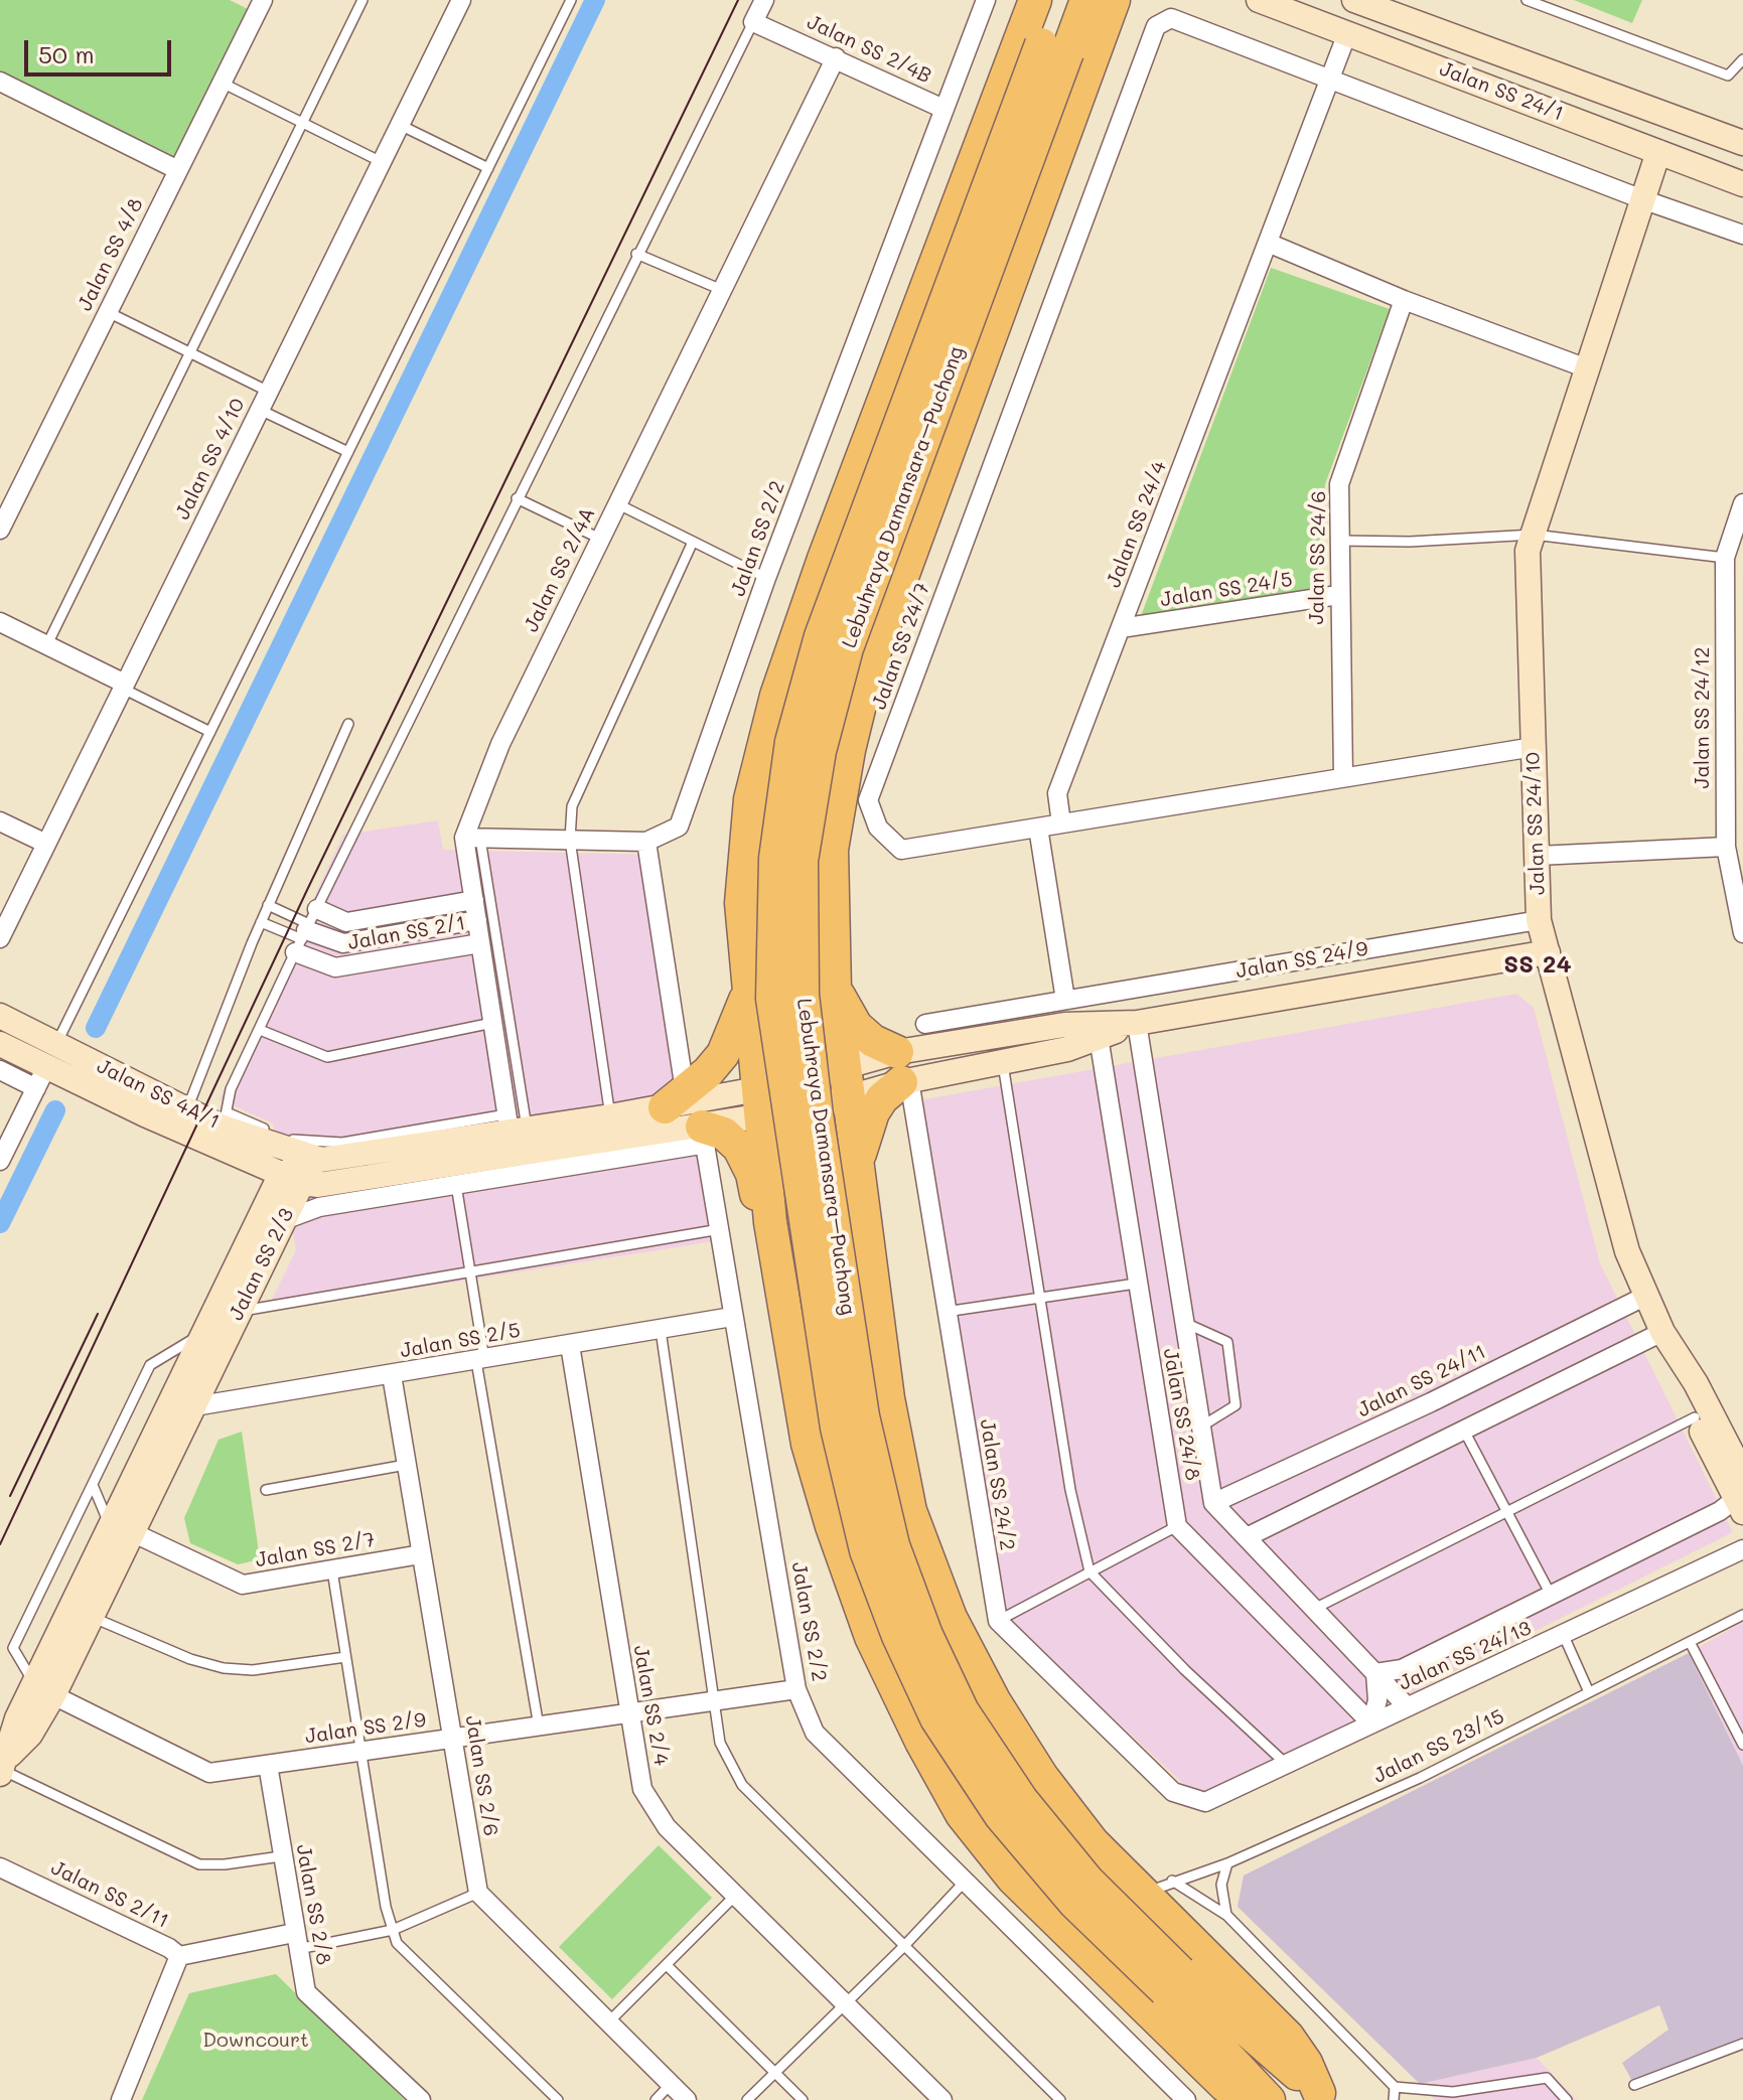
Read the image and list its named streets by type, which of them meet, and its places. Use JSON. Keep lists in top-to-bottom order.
{
  "streets": {
    "highway": ["Lebuhraya Damansara–Puchong"],
    "main road": [
      "Jalan SS 24/1",
      "Jalan SS 24/10",
      "Jalan SS 24/9",
      "Jalan SS 4A/1",
      "Jalan SS 2/3"
    ],
    "street": [
      "Jalan SS 2/4B",
      "Jalan SS 4/8",
      "Jalan SS 4/10",
      "Jalan SS 24/4",
      "Jalan SS 2/2",
      "Jalan SS 24/6",
      "Jalan SS 2/4A",
      "Jalan SS 24/5",
      "Jalan SS 24/7",
      "Jalan SS 24/12",
      "Jalan SS 2/1",
      "Jalan SS 2/5",
      "Jalan SS 24/11",
      "Jalan SS 24/8",
      "Jalan SS 24/2",
      "Jalan SS 2/7",
      "Jalan SS 24/13",
      "Jalan SS 2/4",
      "Jalan SS 2/9",
      "Jalan SS 2/6",
      "Jalan SS 2/11",
      "Jalan SS 2/8"
    ],
    "lane": ["Jalan SS 23/15"]
  },
  "crossings": [
    ["Jalan SS 2/4B", "Jalan SS 2/2"],
    ["Jalan SS 2/4B", "Jalan SS 2/4A"],
    ["Jalan SS 24/1", "Jalan SS 24/4"],
    ["Jalan SS 24/1", "Jalan SS 24/10"],
    ["Jalan SS 24/4", "Jalan SS 24/5"],
    ["Jalan SS 24/4", "Jalan SS 24/7"],
    ["Jalan SS 2/2", "Jalan SS 2/3"],
    ["Jalan SS 2/2", "Jalan SS 2/5"],
    ["Jalan SS 2/2", "Jalan SS 2/9"],
    ["Jalan SS 24/6", "Jalan SS 24/5"],
    ["Jalan SS 24/6", "Jalan SS 24/7"],
    ["Jalan SS 2/4A", "Jalan SS 2/1"],
    ["Jalan SS 24/7", "Jalan SS 24/10"],
    ["Jalan SS 24/10", "Jalan SS 24/9"],
    ["Jalan SS 24/10", "Jalan SS 24/11"],
    ["Jalan SS 24/9", "Jalan SS 2/3"],
    ["Jalan SS 24/9", "Jalan SS 24/8"],
    ["Jalan SS 24/9", "Jalan SS 24/2"],
    ["Jalan SS 4A/1", "Jalan SS 2/3"],
    ["Jalan SS 2/3", "Jalan SS 2/5"],
    ["Jalan SS 2/3", "Jalan SS 2/7"],
    ["Jalan SS 2/3", "Jalan SS 2/9"],
    ["Jalan SS 2/5", "Jalan SS 2/4"],
    ["Jalan SS 2/5", "Jalan SS 2/6"],
    ["Jalan SS 24/11", "Jalan SS 24/8"],
    ["Jalan SS 24/8", "Jalan SS 24/13"],
    ["Jalan SS 24/2", "Jalan SS 24/13"],
    ["Jalan SS 2/7", "Jalan SS 2/6"],
    ["Jalan SS 2/4", "Jalan SS 2/9"],
    ["Jalan SS 2/9", "Jalan SS 2/6"],
    ["Jalan SS 2/9", "Jalan SS 2/8"],
    ["Jalan SS 2/11", "Jalan SS 2/8"]
  ],
  "districts": ["SS 24"],
  "parks": ["Downcourt"],
  "scale_bar": "50 m"
}
